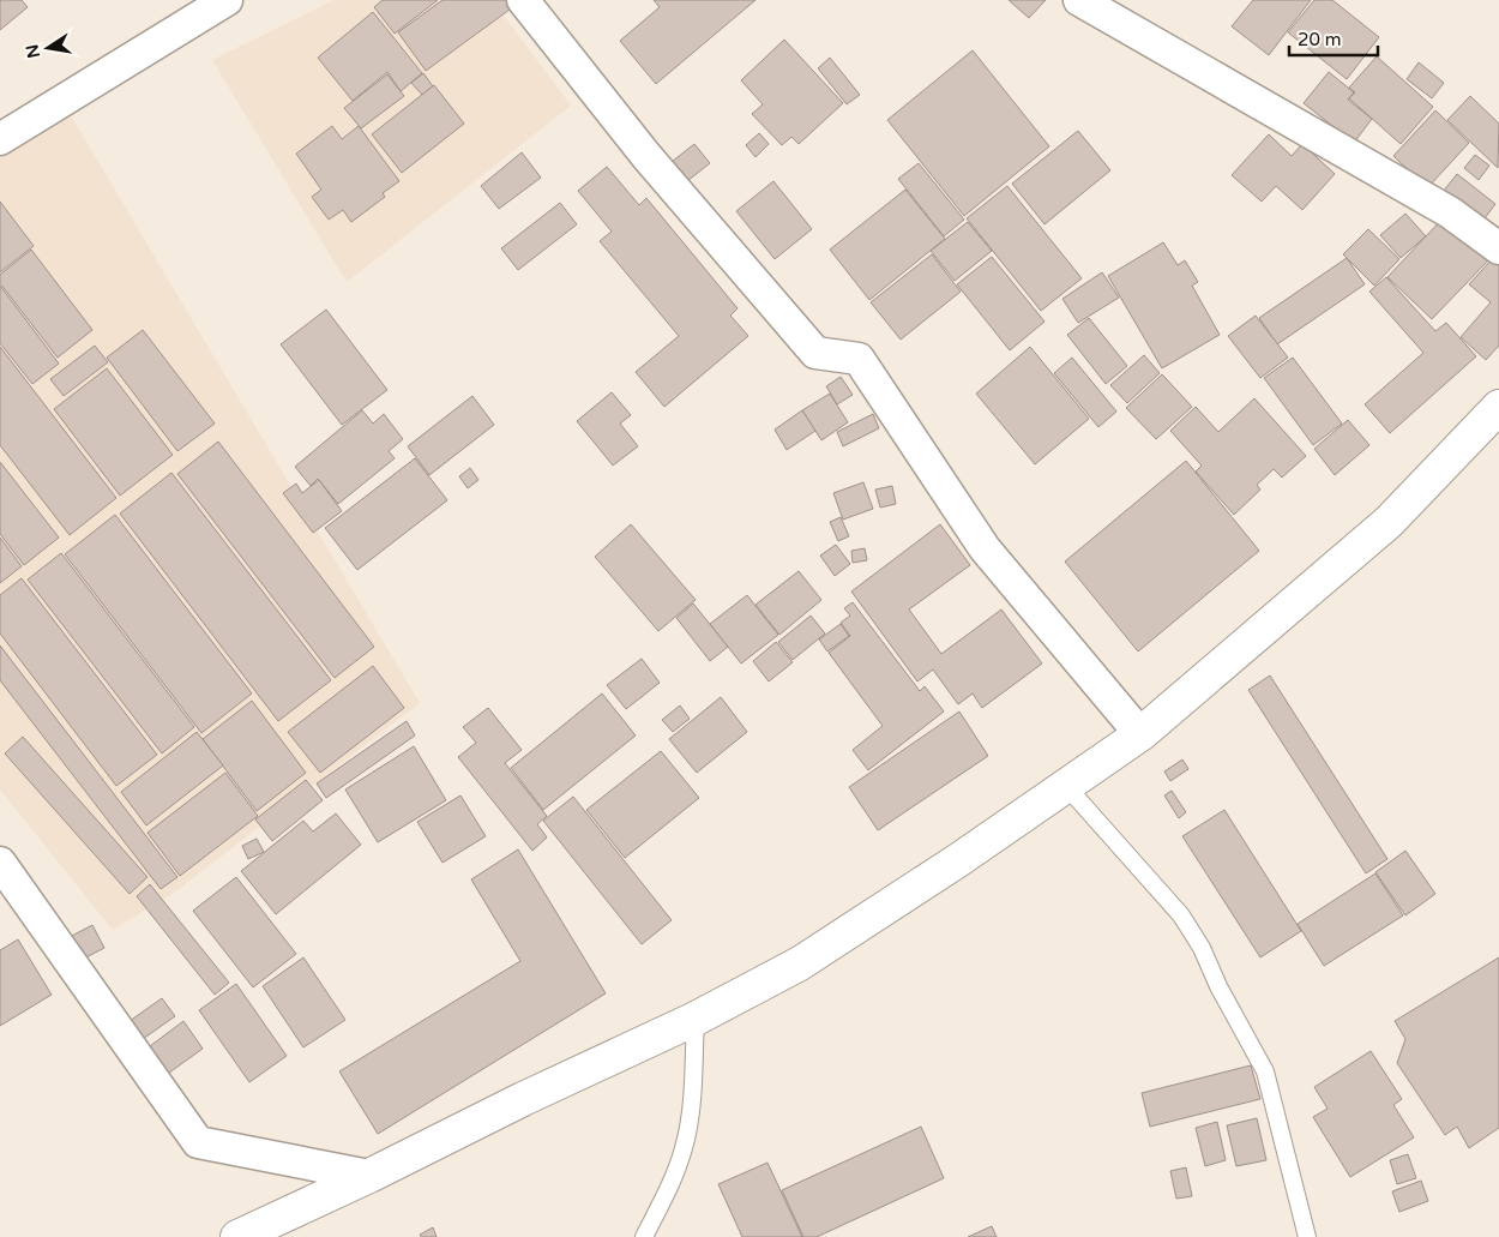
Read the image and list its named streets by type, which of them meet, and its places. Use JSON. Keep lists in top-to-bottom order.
{
  "scale_bar": "20 m",
  "north": "left"
}
